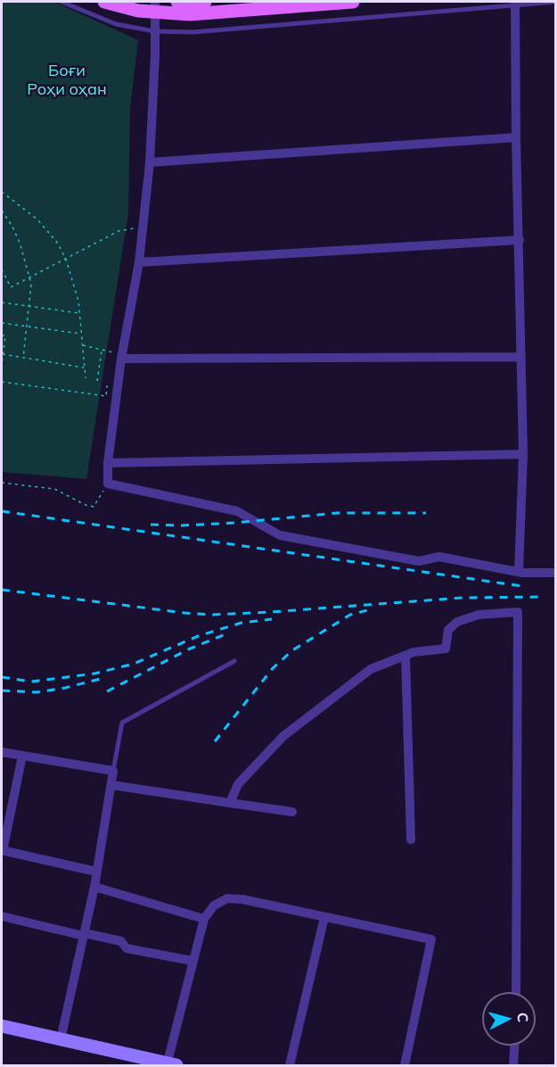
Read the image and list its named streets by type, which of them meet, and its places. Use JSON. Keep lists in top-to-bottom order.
{
  "parks": ["Боғи Роҳи оҳан"],
  "north": "right"
}
